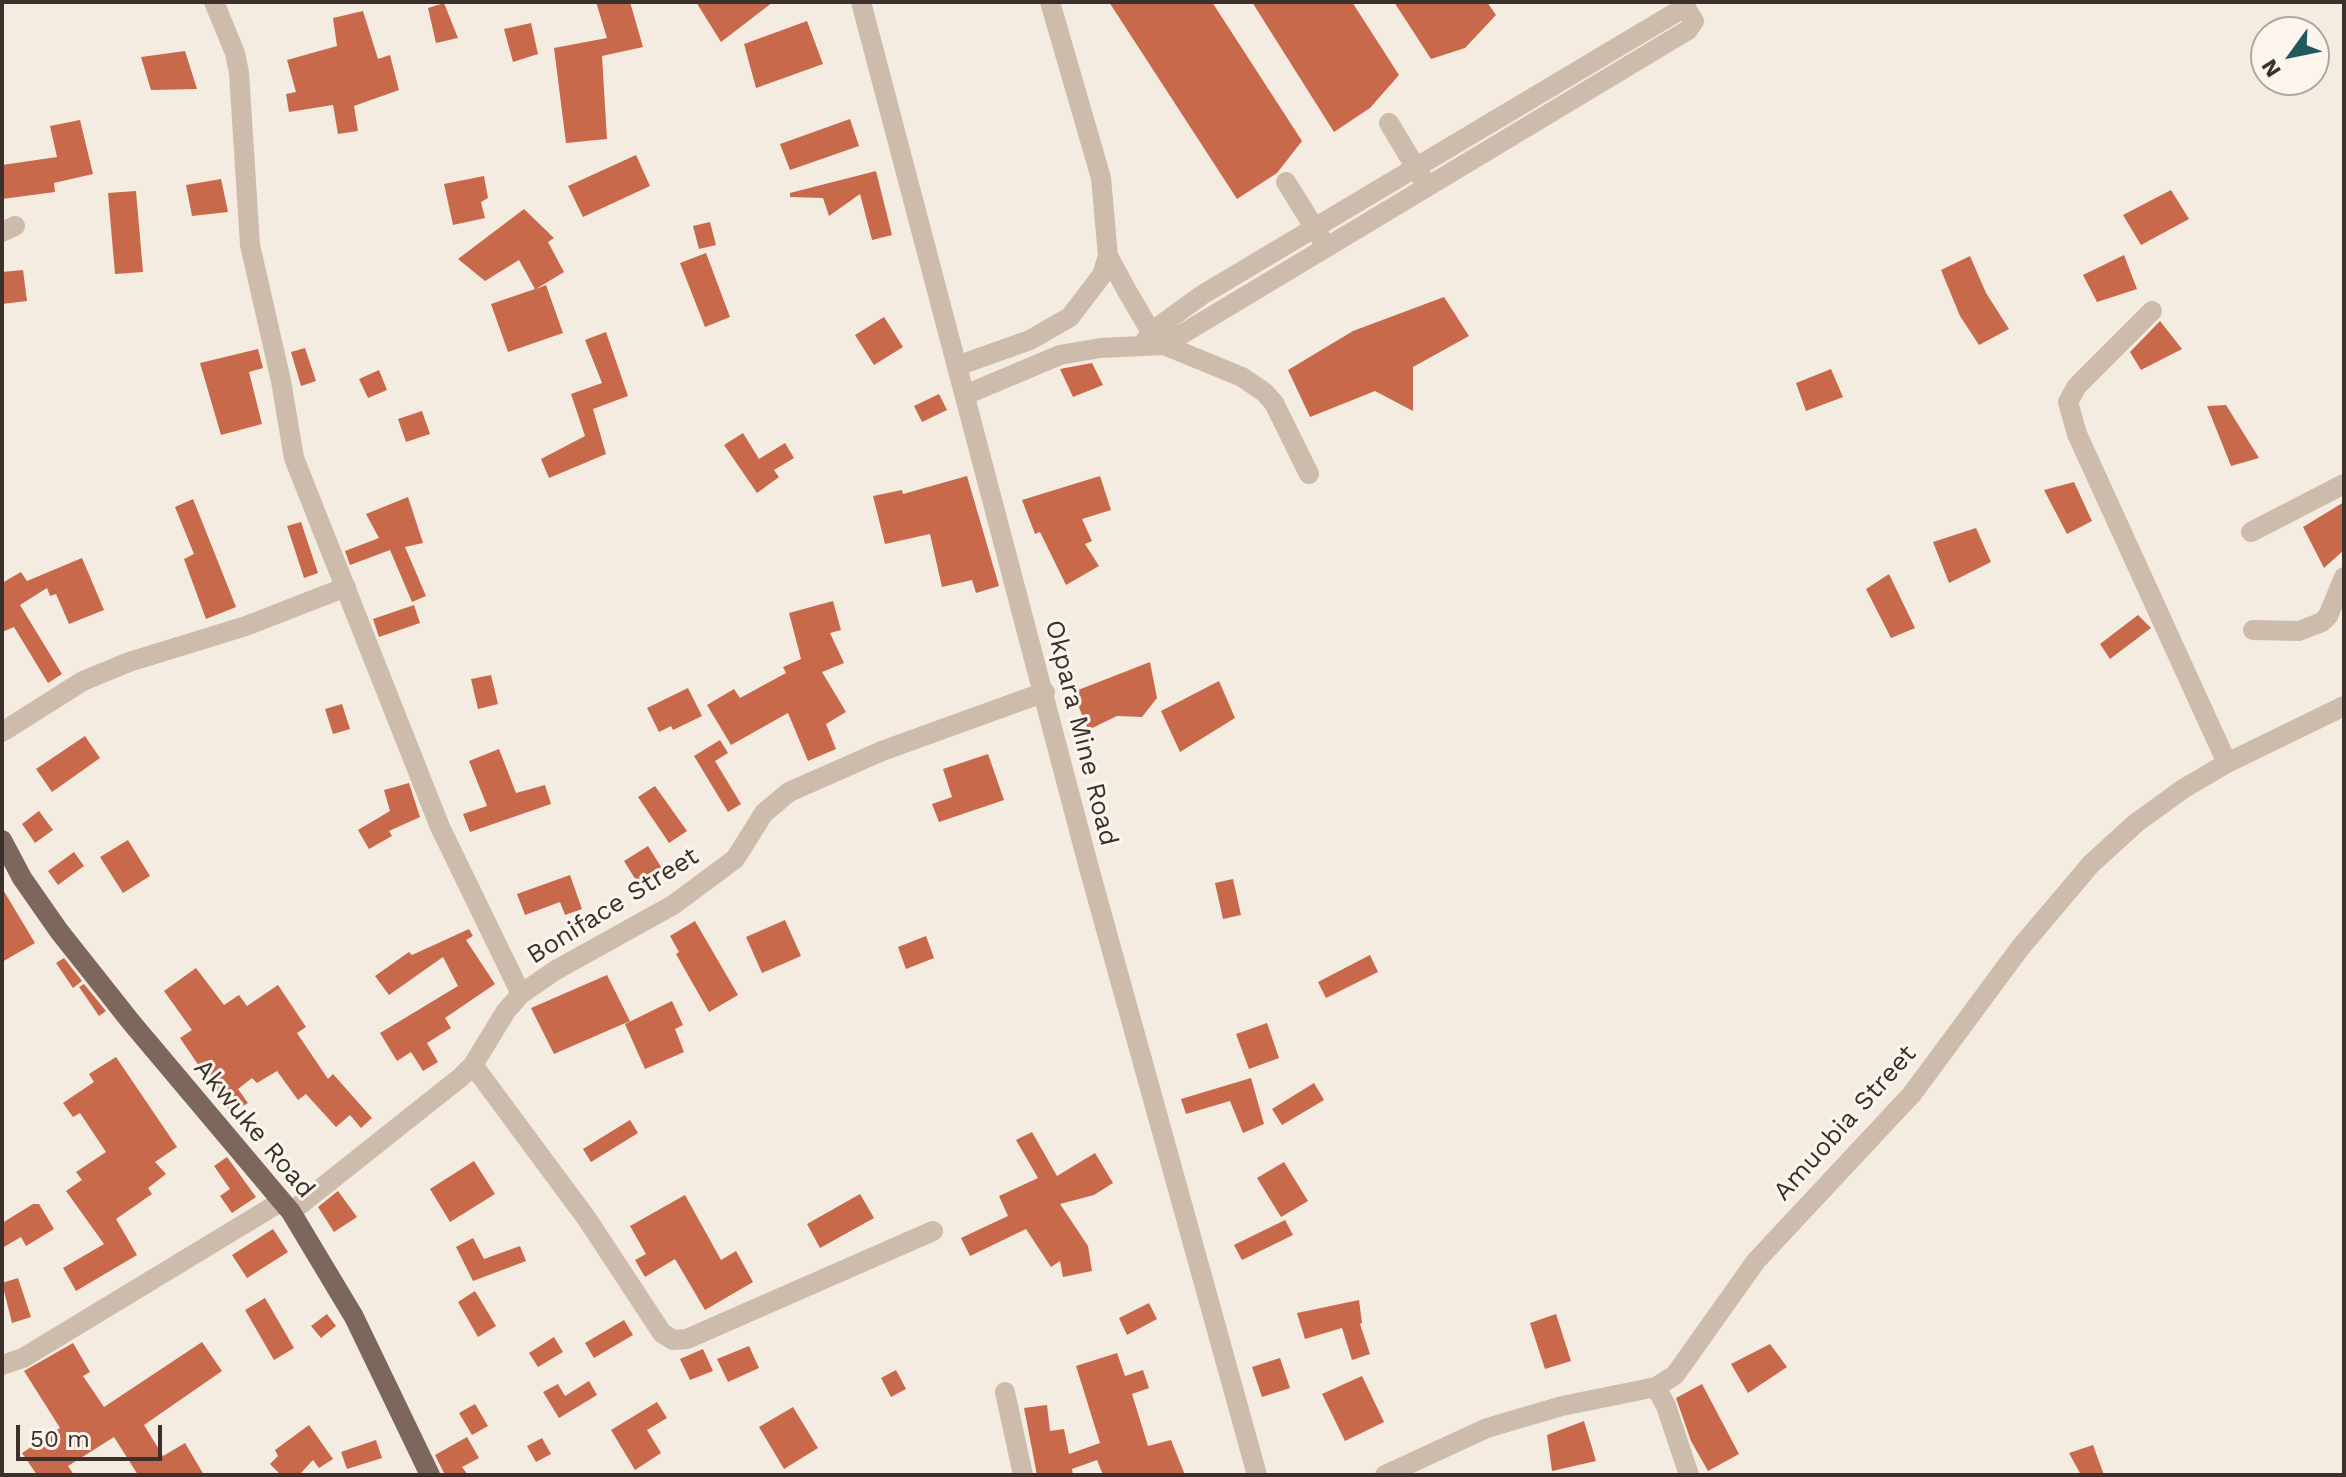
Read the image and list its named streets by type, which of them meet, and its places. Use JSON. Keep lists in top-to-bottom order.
{
  "streets": {
    "main road": ["Akwuke Road"],
    "street": ["Okpara Mine Road", "Boniface Street", "Amuobia Street"]
  },
  "crossings": [
    ["Okpara Mine Road", "Boniface Street"],
    ["Boniface Street", "Akwuke Road"]
  ],
  "scale_bar": "50 m",
  "north": "bottom left"
}
